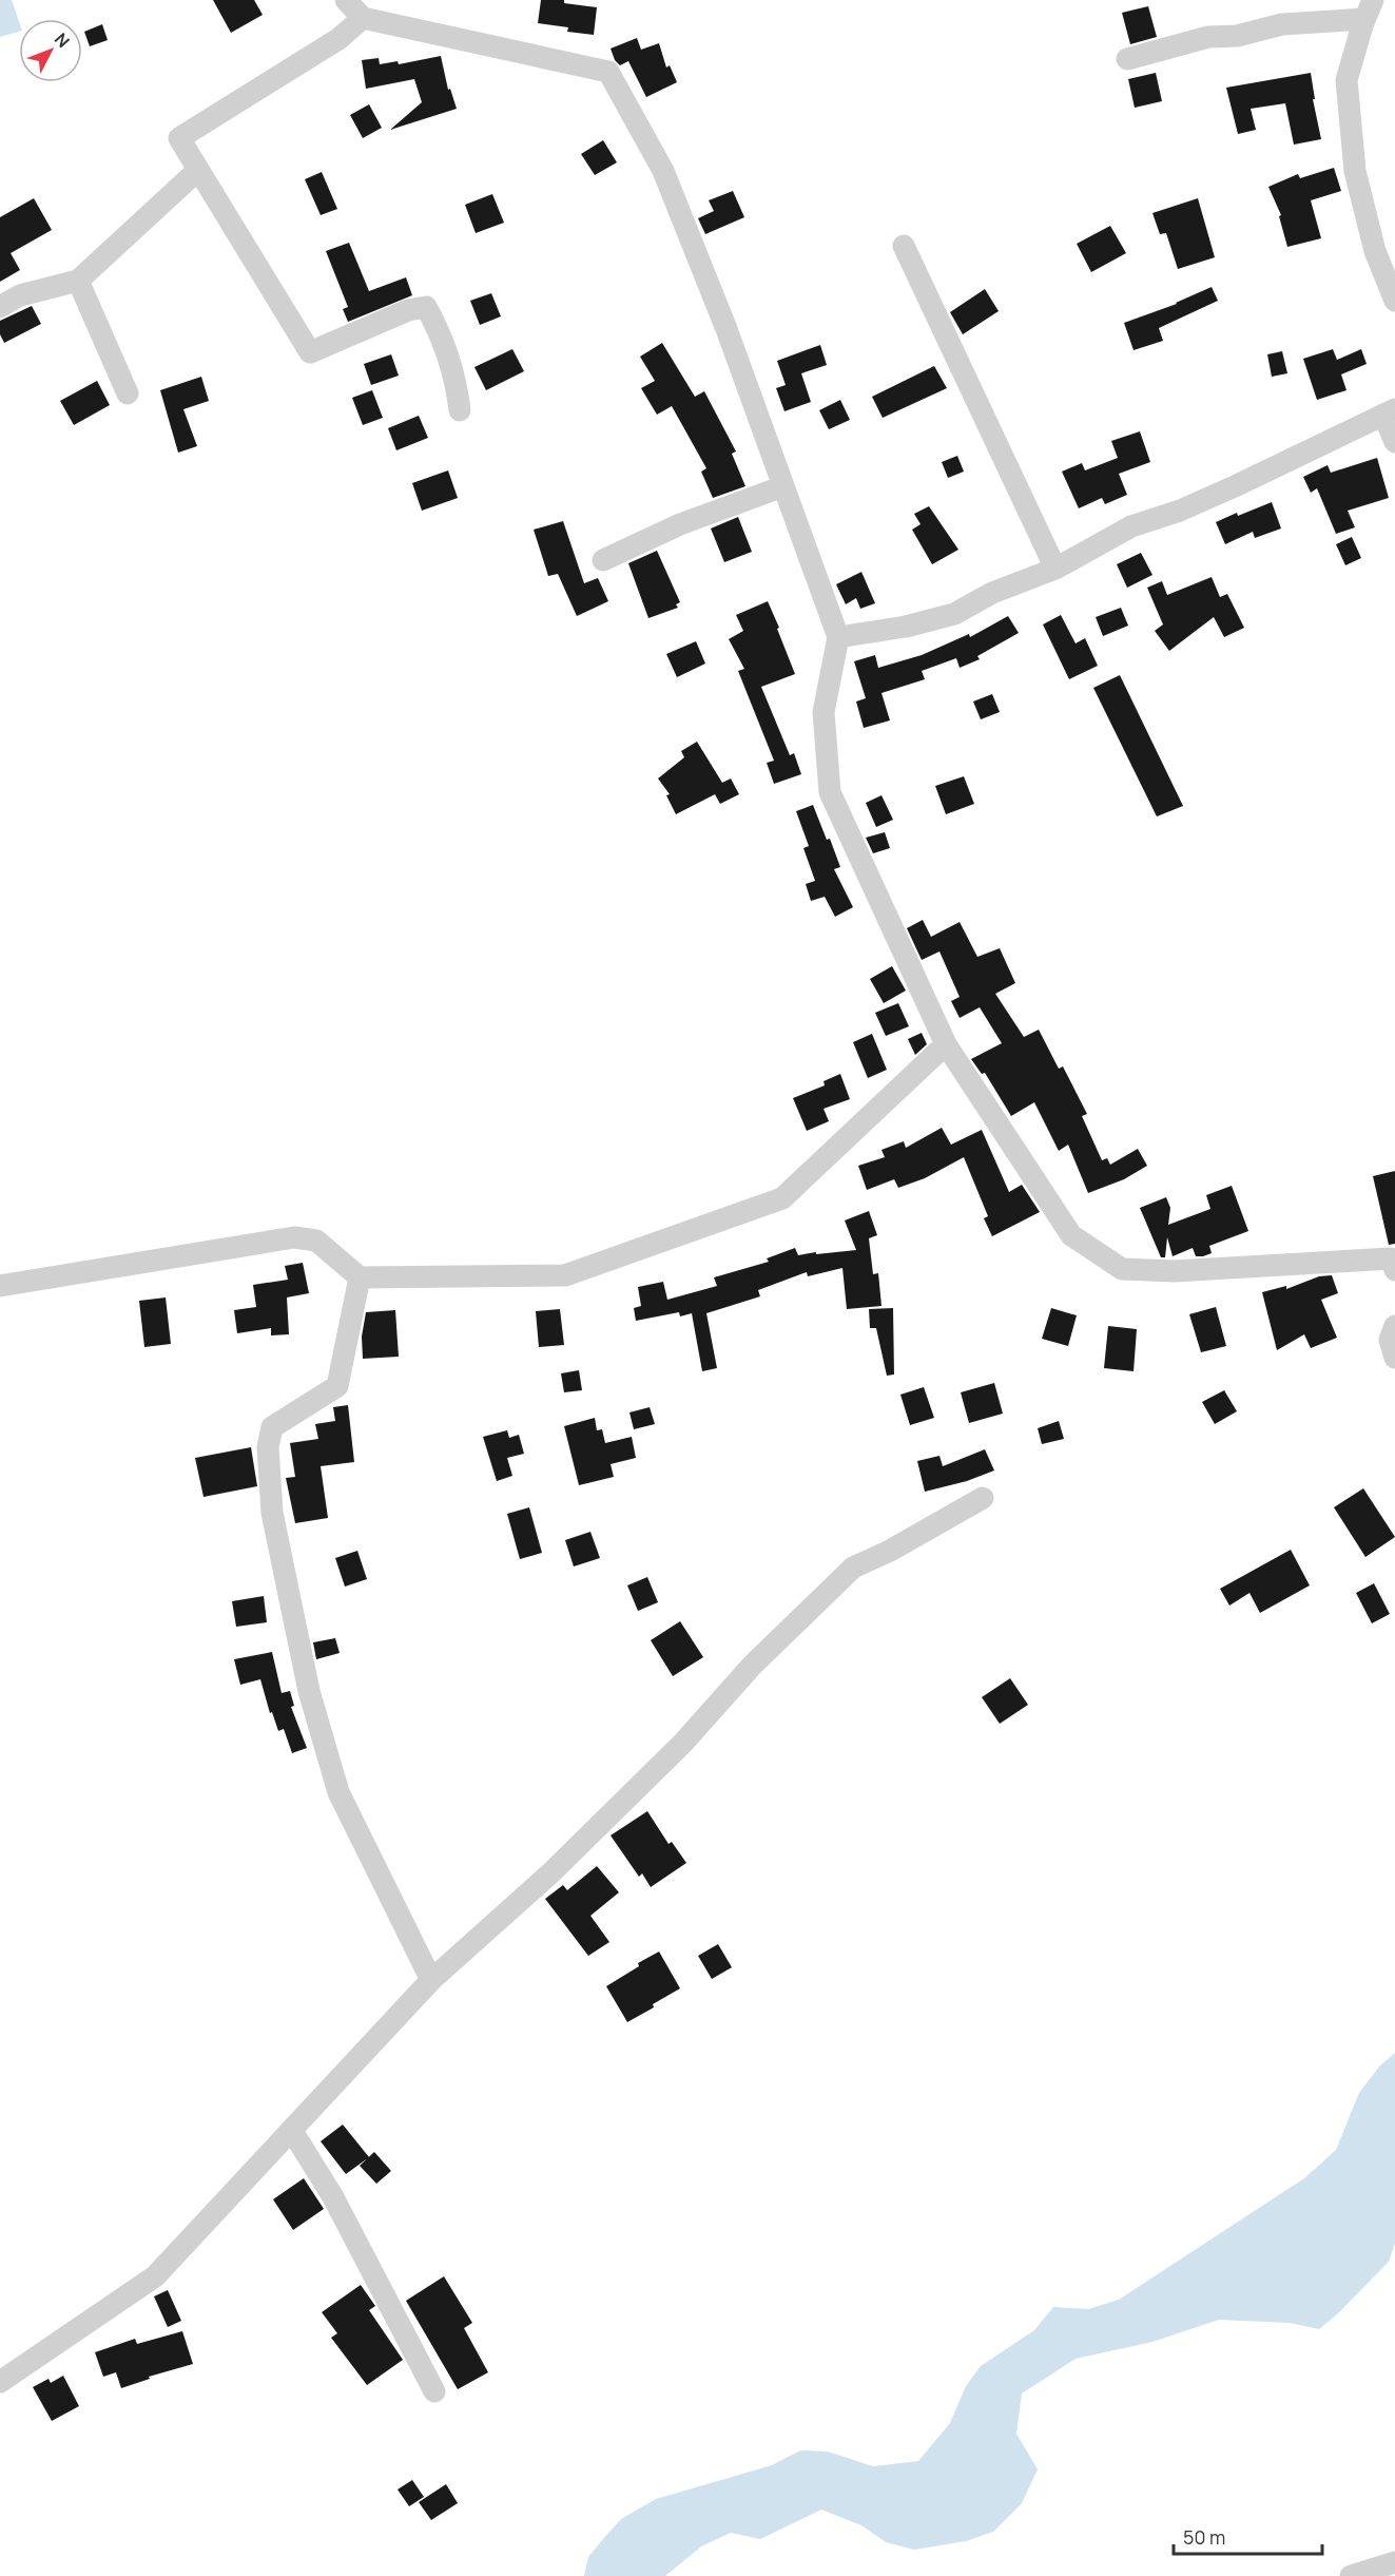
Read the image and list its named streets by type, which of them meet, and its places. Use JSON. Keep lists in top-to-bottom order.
{
  "scale_bar": "50 m",
  "north": "top right"
}
